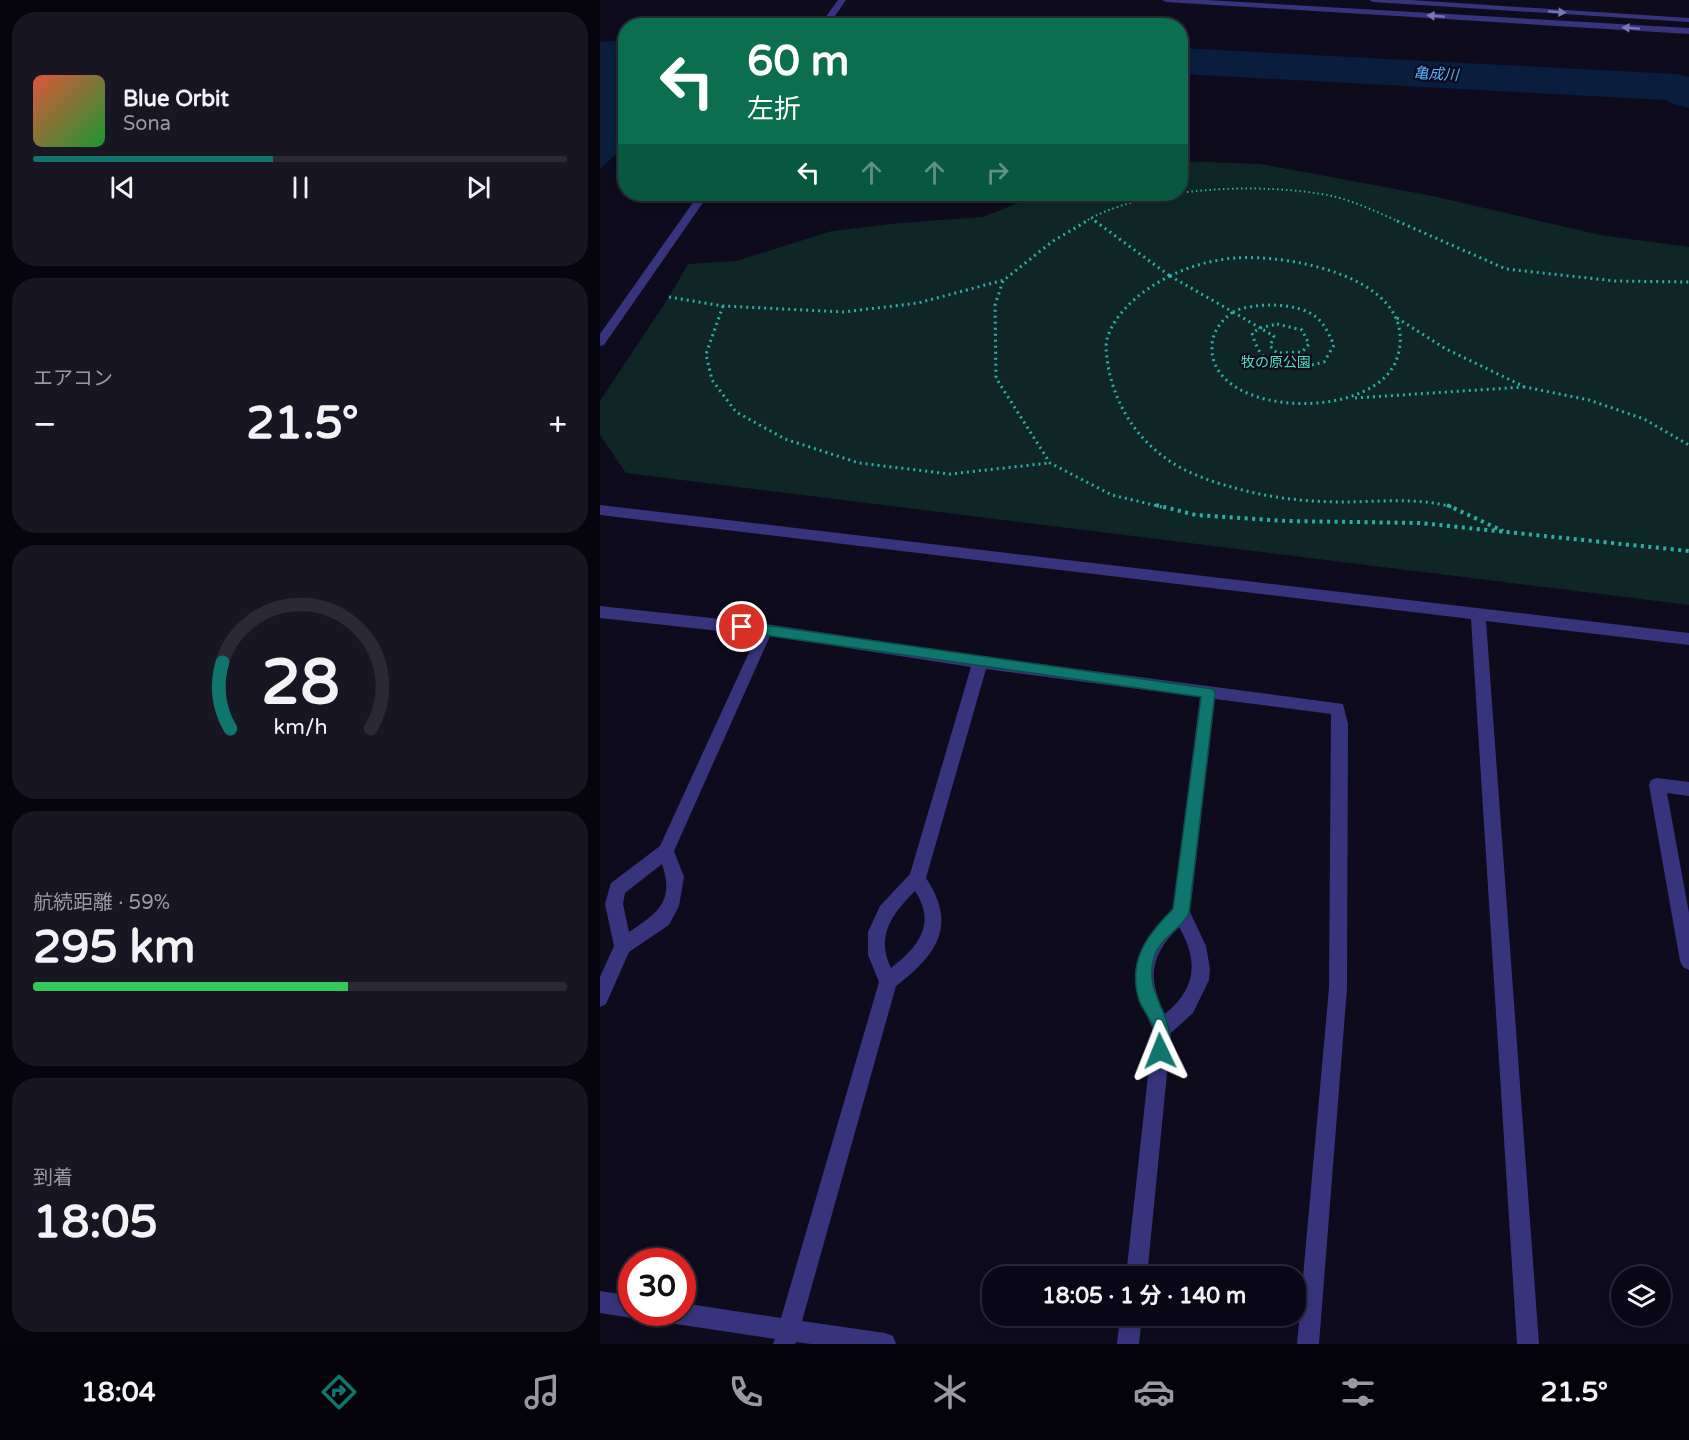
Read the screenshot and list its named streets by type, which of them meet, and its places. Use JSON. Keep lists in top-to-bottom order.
{
  "water": ["亀成川"],
  "parks": ["牧の原公園"],
  "page": {
    "turn": ["60 m", "左折"],
    "song": ["Blue Orbit", "Sona"],
    "tile": [
      "エアコン",
      ["航続距離 · 59%", "295 km"],
      ["到着", "18:05"]
    ],
    "heat": ["−", "21.5°", "+"],
    "limit": "30",
    "trip": "18:05 · 1 分 · 140 m",
    "tabs": ["18:04", "21.5°"],
    "gauge": ["28", "km/h"]
  }
}
